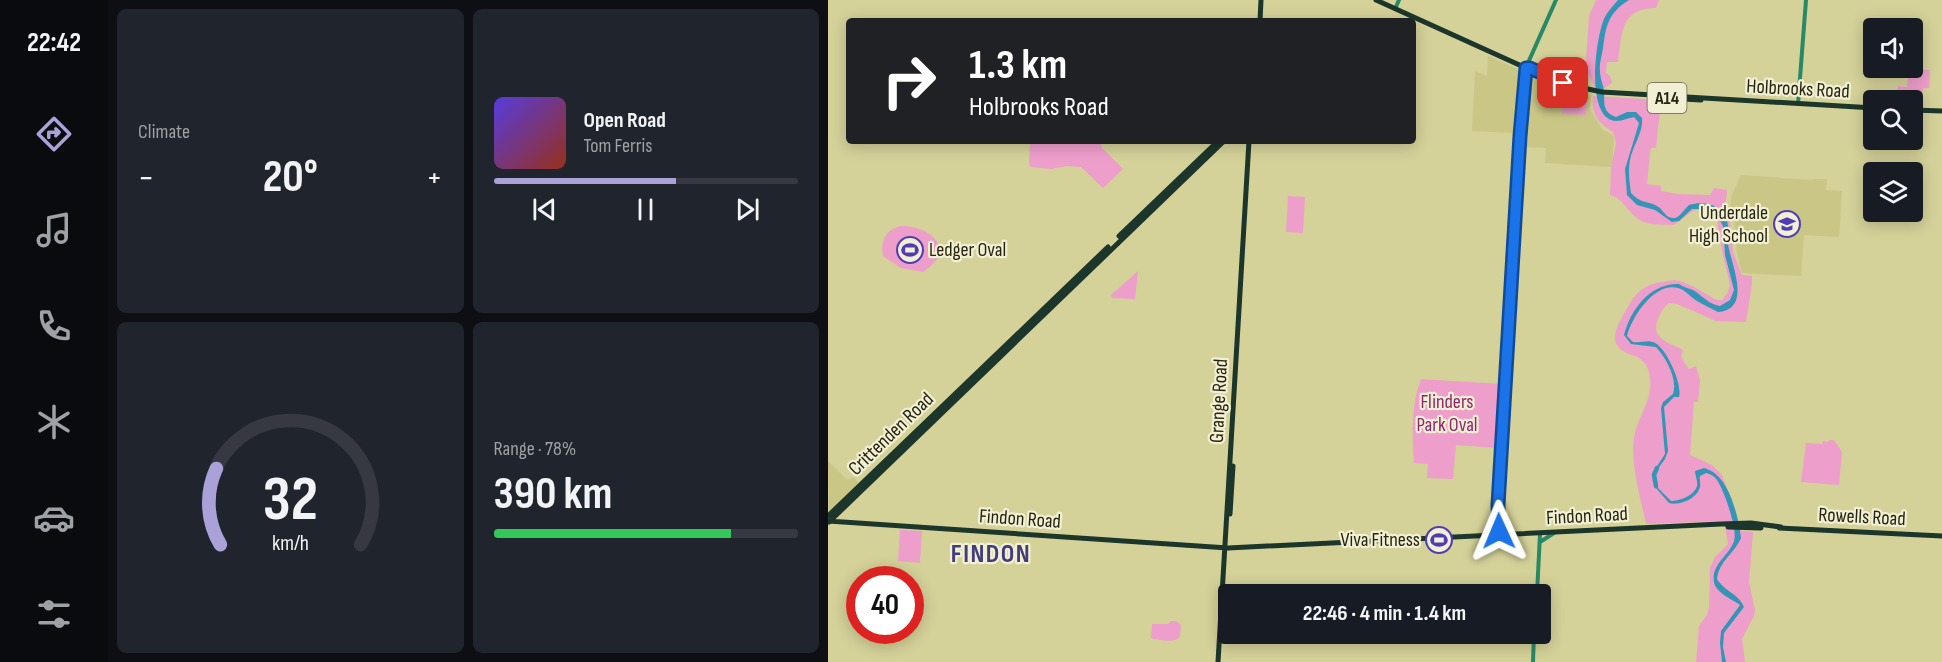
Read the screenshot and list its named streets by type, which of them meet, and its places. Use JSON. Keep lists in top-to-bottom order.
{
  "streets": {
    "main road": [
      "Holbrooks Road",
      "A14",
      "Grange Road",
      "Crittenden Road",
      "Findon Road",
      "Rowells Road"
    ]
  },
  "crossings": [
    ["Grange Road", "Findon Road"],
    ["Crittenden Road", "Findon Road"],
    ["Findon Road", "Rowells Road"]
  ],
  "districts": ["FINDON"],
  "parks": ["Flinders Park Oval"],
  "places": {
    "school or university": ["Underdale High School"],
    "sports": ["Ledger Oval", "Viva Fitness"]
  },
  "page": {
    "tabs": "22:42",
    "tile": [
      "Climate",
      ["Range · 78%", "390 km"]
    ],
    "turn": ["1.3 km", "Holbrooks Road"],
    "song": ["Open Road", "Tom Ferris"],
    "heat": ["−", "20°", "+"],
    "limit": "40",
    "trip": "22:46 · 4 min · 1.4 km",
    "gauge": ["32", "km/h"]
  }
}
